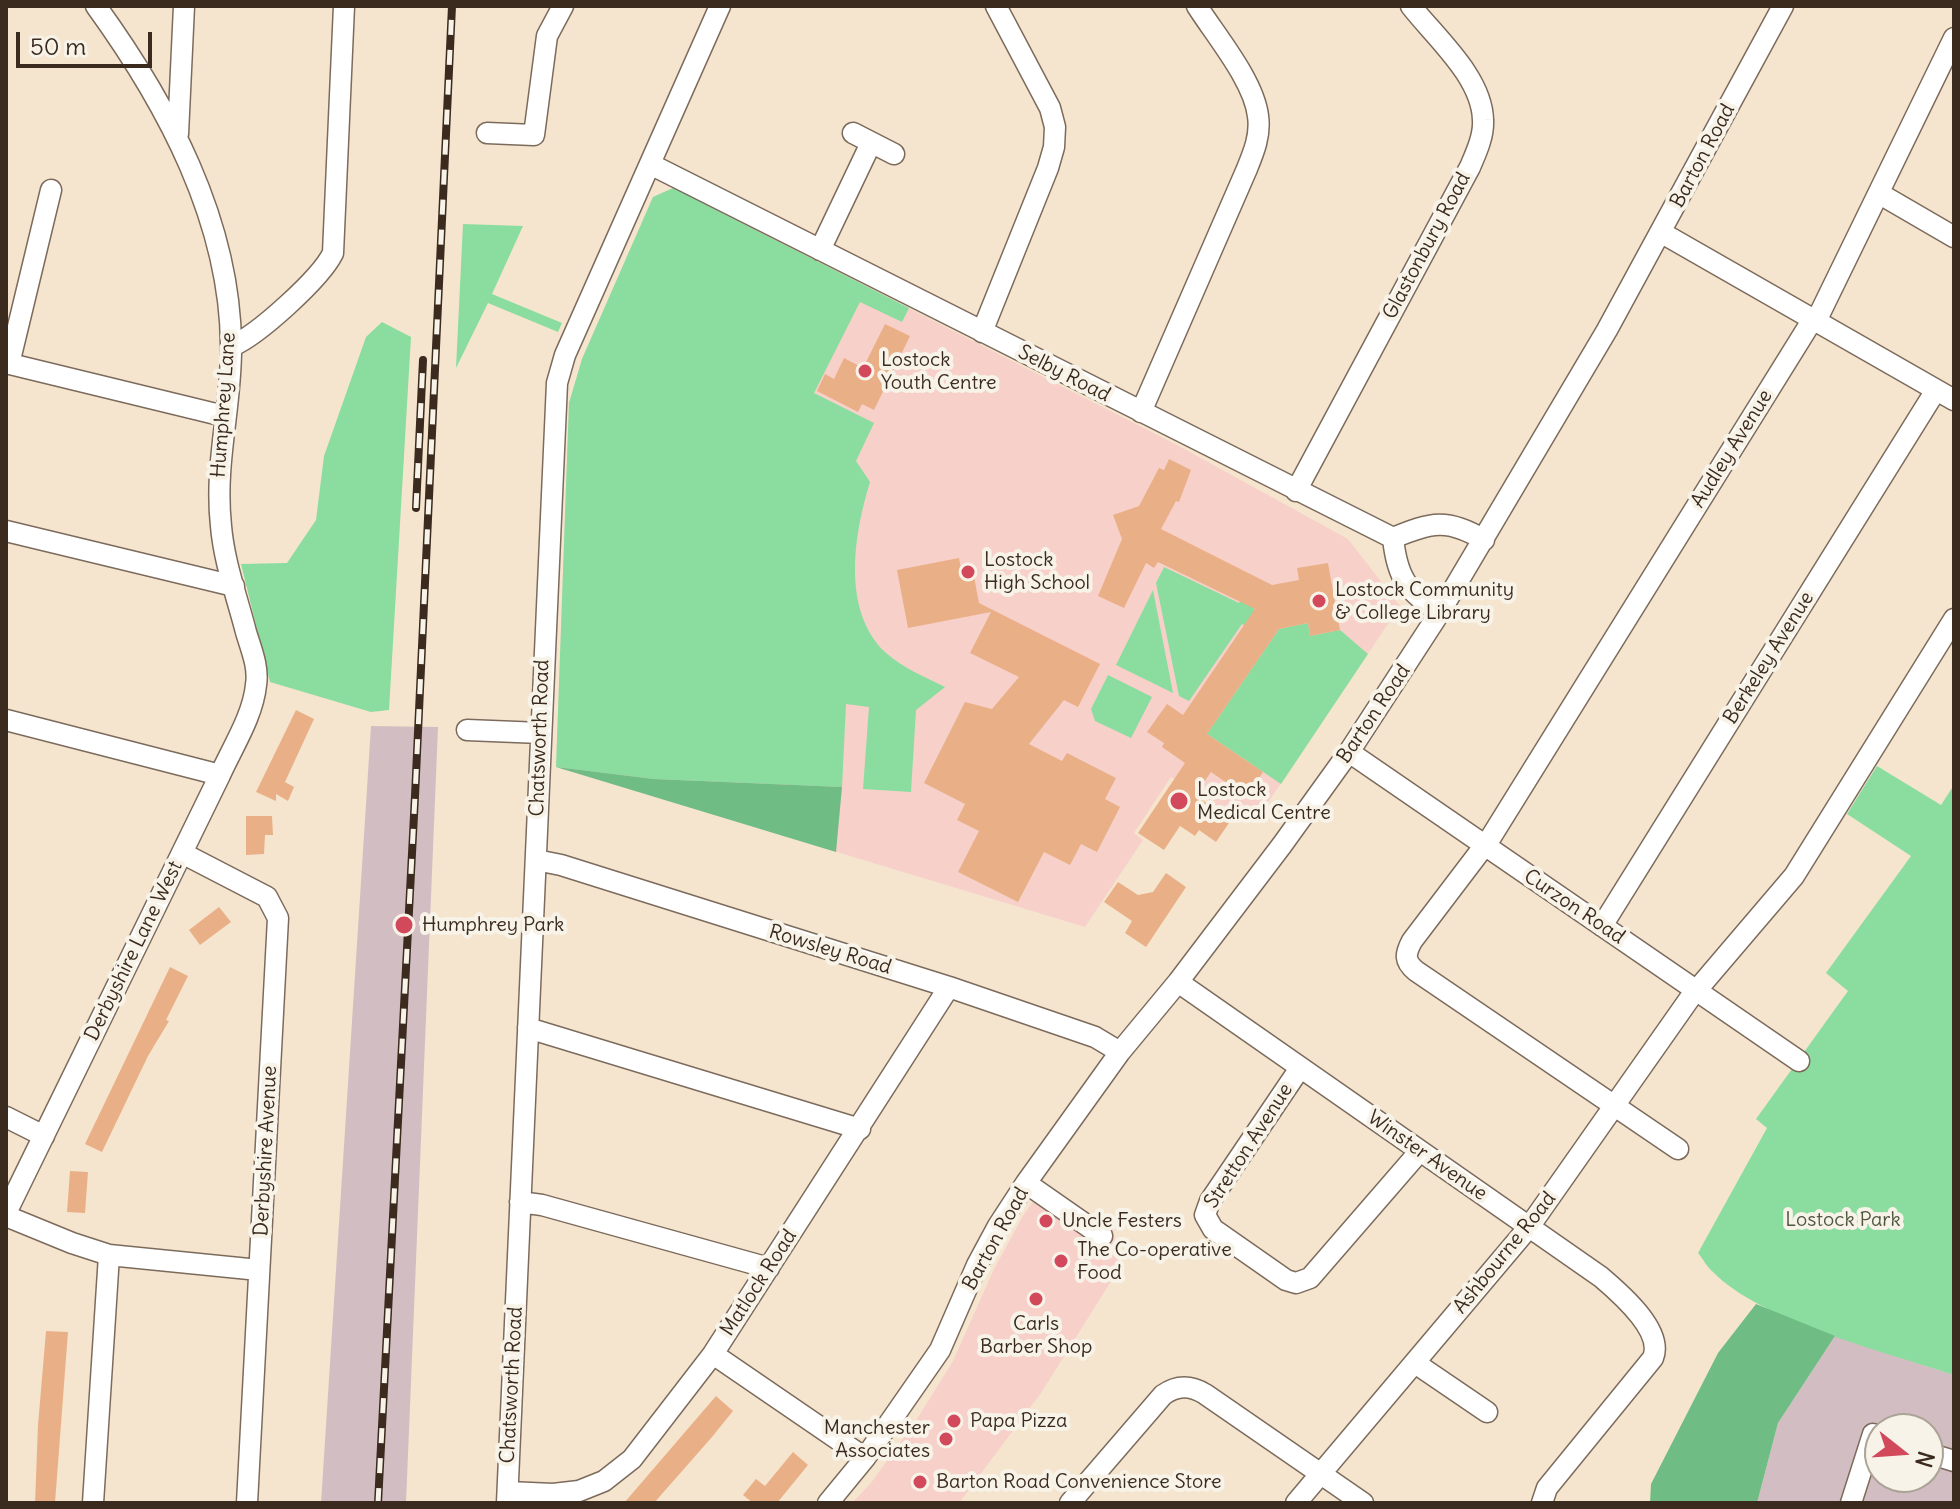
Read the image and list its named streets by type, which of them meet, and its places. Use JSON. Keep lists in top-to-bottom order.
{
  "streets": {
    "street": [
      "Barton Road",
      "Glastonbury Road",
      "Selby Road",
      "Humphrey Lane",
      "Audley Avenue",
      "Berkeley Avenue",
      "Chatsworth Road",
      "Curzon Road",
      "Rowsley Road",
      "Derbyshire Lane West",
      "Stretton Avenue",
      "Derbyshire Avenue",
      "Winster Avenue",
      "Ashbourne Road",
      "Matlock Road"
    ]
  },
  "crossings": [
    ["Barton Road", "Curzon Road"],
    ["Barton Road", "Rowsley Road"],
    ["Barton Road", "Winster Avenue"],
    ["Glastonbury Road", "Selby Road"],
    ["Selby Road", "Chatsworth Road"],
    ["Humphrey Lane", "Derbyshire Lane West"],
    ["Audley Avenue", "Curzon Road"],
    ["Audley Avenue", "Ashbourne Road"],
    ["Berkeley Avenue", "Curzon Road"],
    ["Chatsworth Road", "Rowsley Road"],
    ["Chatsworth Road", "Matlock Road"],
    ["Curzon Road", "Ashbourne Road"],
    ["Rowsley Road", "Matlock Road"],
    ["Derbyshire Lane West", "Derbyshire Avenue"],
    ["Stretton Avenue", "Winster Avenue"],
    ["Winster Avenue", "Ashbourne Road"]
  ],
  "parks": ["Lostock Park"],
  "places": [
    "Lostock Youth Centre",
    "Lostock High School",
    "Lostock Community & College Library",
    "Lostock Medical Centre",
    "Humphrey Park",
    "Uncle Festers",
    "The Co-operative Food",
    "Carls Barber Shop",
    "Papa Pizza",
    "Manchester Associates",
    "Barton Road Convenience Store"
  ],
  "scale_bar": "50 m",
  "north": "right"
}
